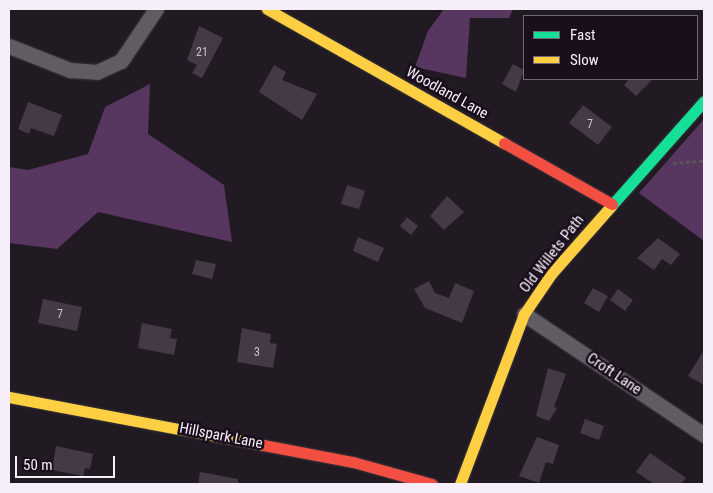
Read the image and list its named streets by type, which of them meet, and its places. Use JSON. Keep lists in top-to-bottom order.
{
  "streets": {
    "street": [
      "Woodland Lane",
      "Old Willets Path",
      "Croft Lane",
      "Hillspark Lane"
    ]
  },
  "crossings": [
    ["Woodland Lane", "Old Willets Path"],
    ["Old Willets Path", "Croft Lane"]
  ],
  "house_numbers": [
    "21",
    "7",
    "7",
    "3"
  ],
  "legend": ["Fast", "Slow"],
  "scale_bar": "50 m"
}
